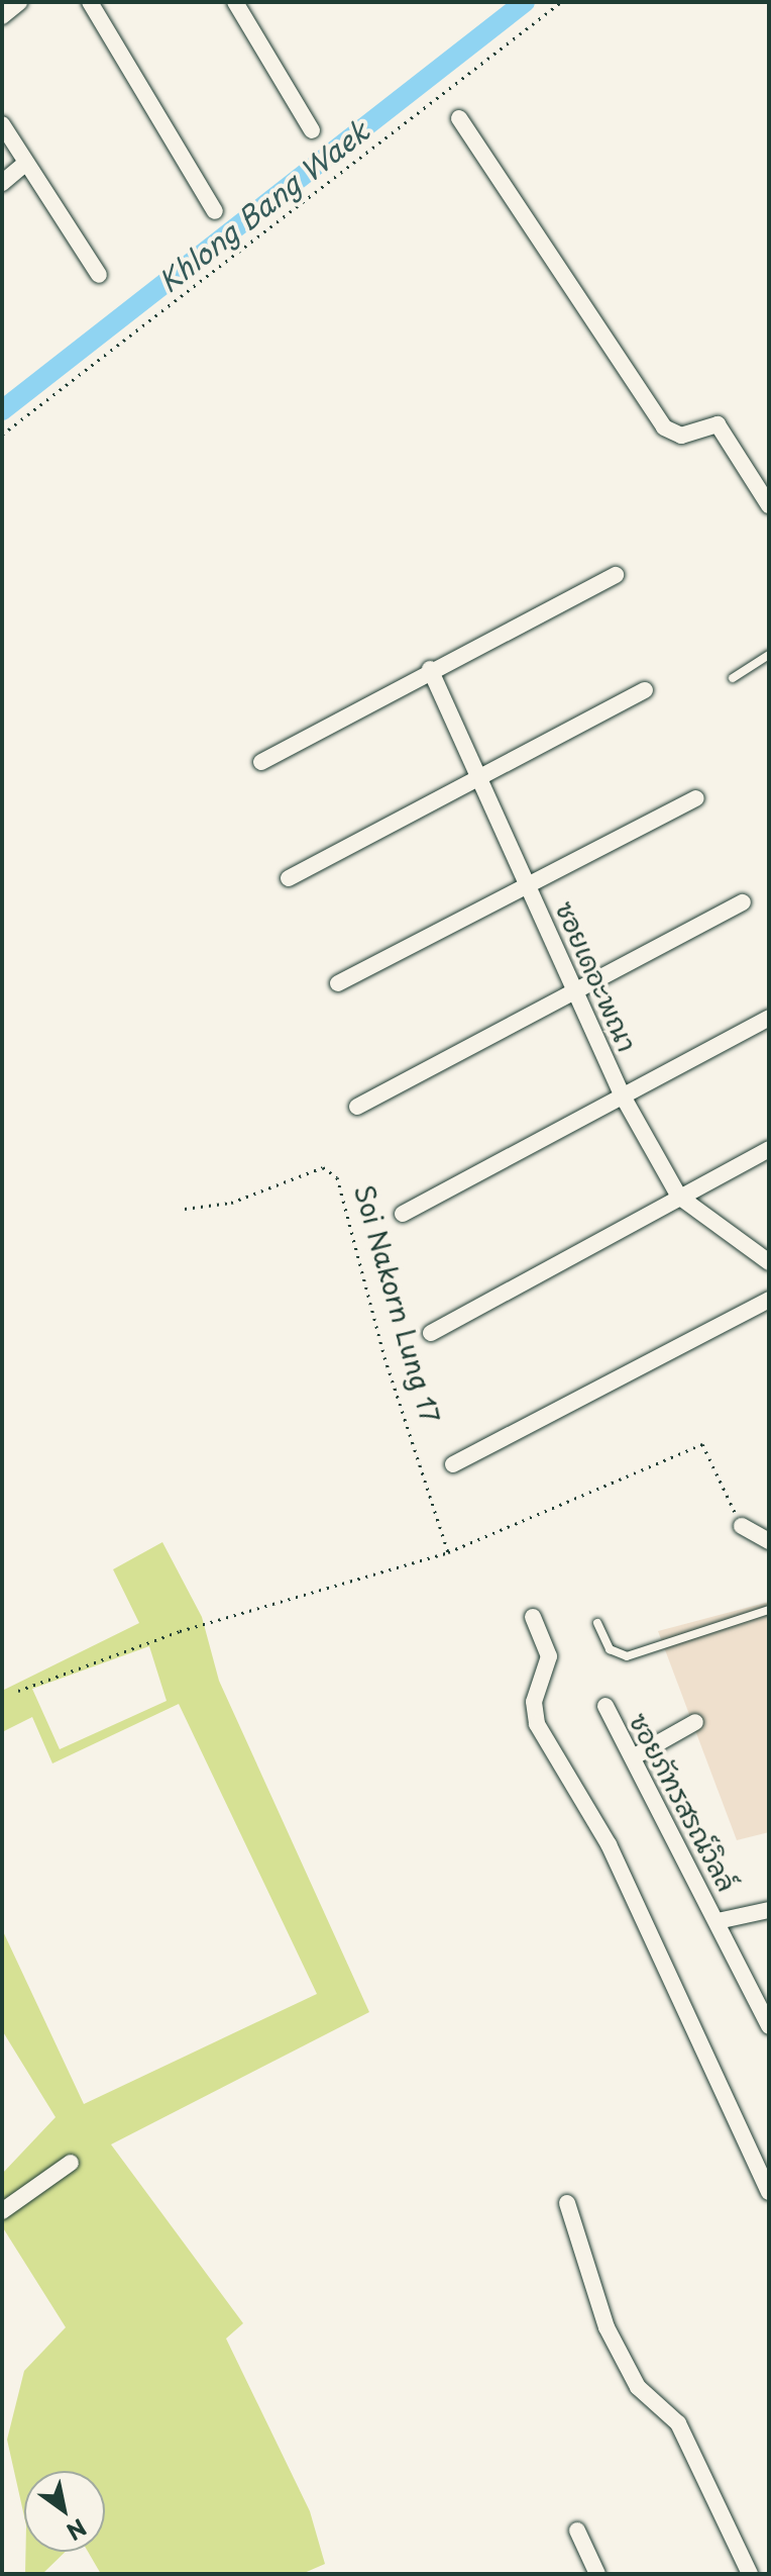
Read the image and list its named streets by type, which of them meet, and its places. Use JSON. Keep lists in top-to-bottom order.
{
  "streets": {
    "street": ["ซอยเดอะพณา", "ซอยภัทรสรณ์วิลล์"],
    "path": ["Soi Nakorn Lung 17"]
  },
  "water": ["Khlong Bang Waek"],
  "north": "bottom right"
}
